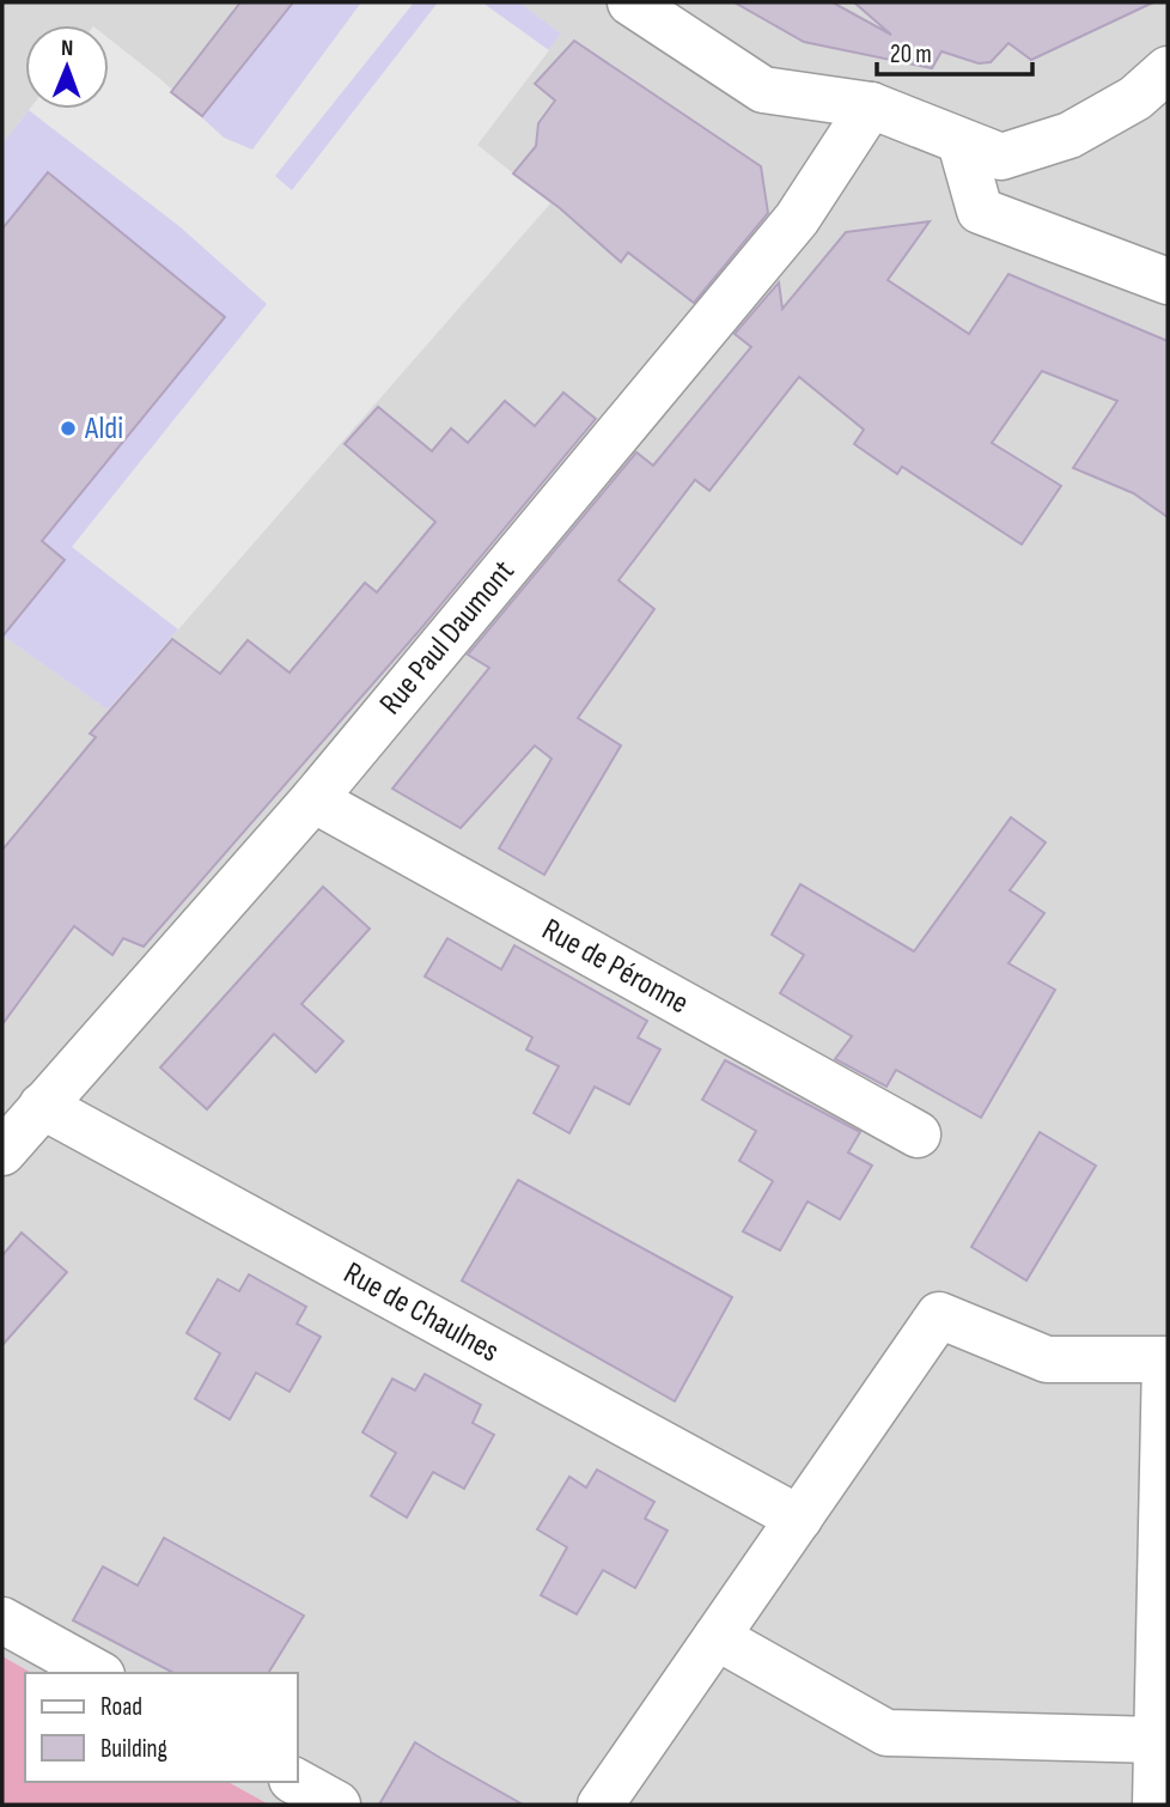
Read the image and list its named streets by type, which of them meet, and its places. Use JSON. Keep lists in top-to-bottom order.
{
  "streets": {
    "street": ["Rue Paul Daumont", "Rue de Péronne", "Rue de Chaulnes"]
  },
  "crossings": [
    ["Rue Paul Daumont", "Rue de Péronne"],
    ["Rue Paul Daumont", "Rue de Chaulnes"]
  ],
  "places": ["Aldi"],
  "legend": ["Road", "Building"],
  "scale_bar": "20 m",
  "north": "top"
}
